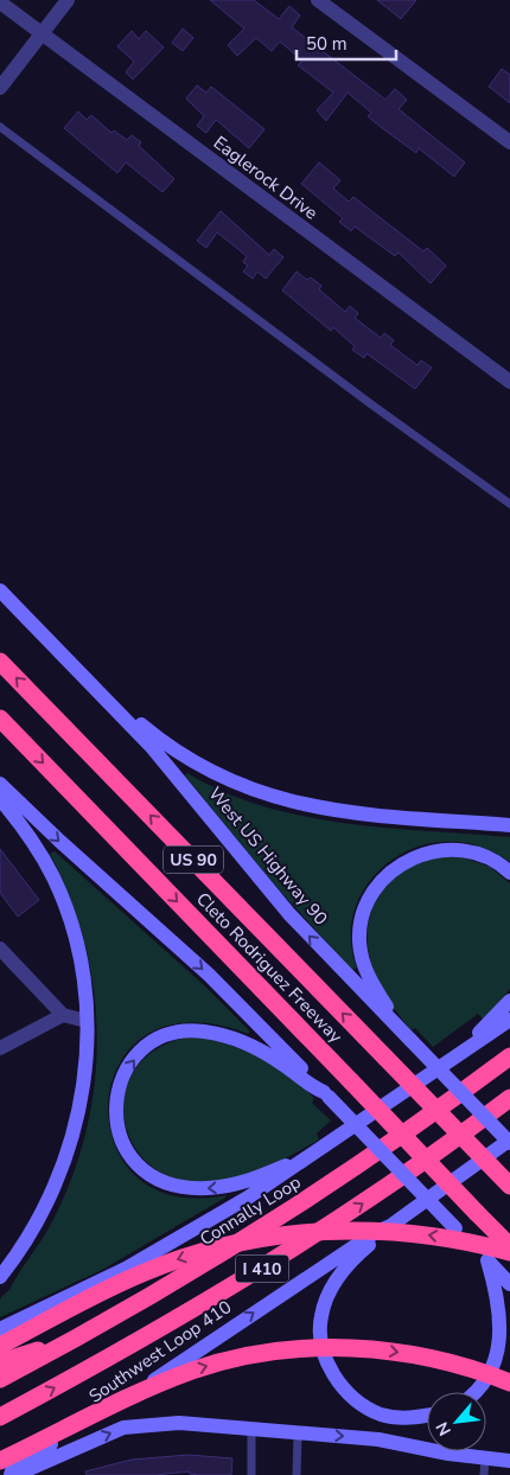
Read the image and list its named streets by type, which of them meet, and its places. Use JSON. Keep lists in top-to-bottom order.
{
  "streets": {
    "highway": [
      "US 90",
      "Cleto Rodriguez Freeway",
      "Connally Loop",
      "I 410"
    ],
    "main road": ["West US Highway 90", "Southwest Loop 410"],
    "street": ["Eaglerock Drive"]
  },
  "crossings": [
    ["West US Highway 90", "Southwest Loop 410"]
  ],
  "scale_bar": "50 m",
  "north": "bottom left"
}
